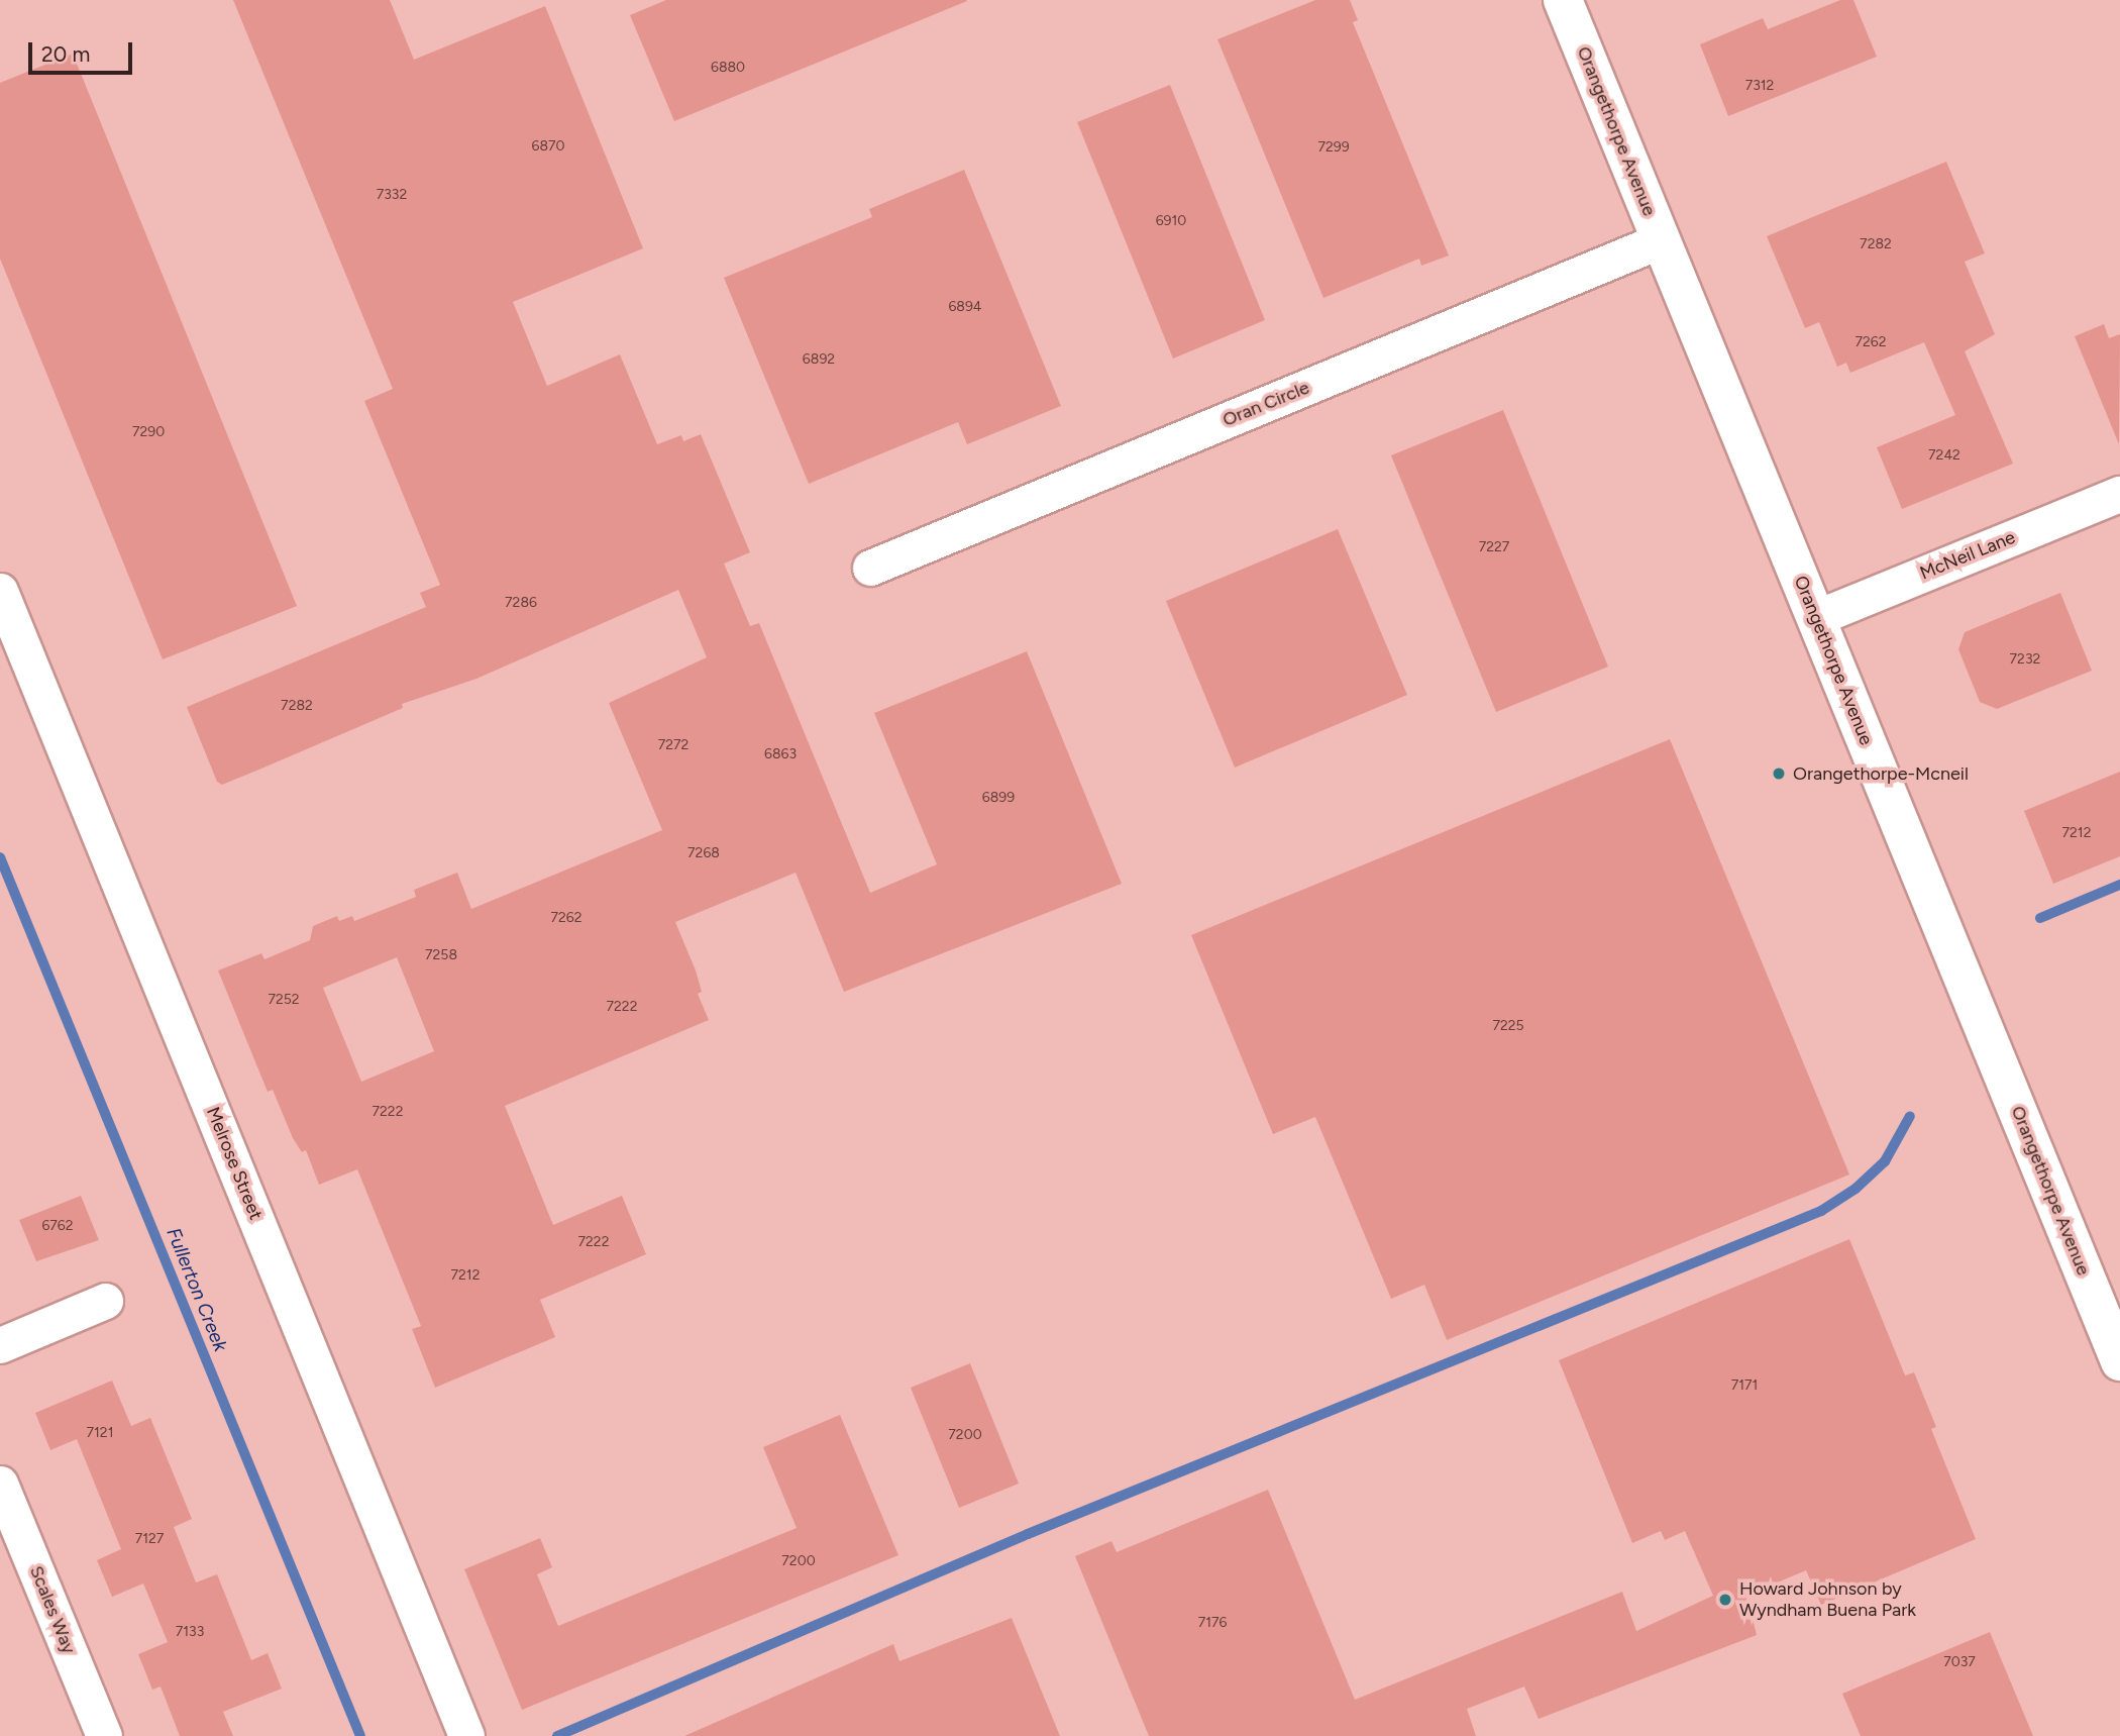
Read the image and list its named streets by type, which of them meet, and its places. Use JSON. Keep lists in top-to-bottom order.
{
  "streets": {
    "main road": ["Orangethorpe Avenue"],
    "street": [
      "Oran Circle",
      "McNeil Lane",
      "Melrose Street",
      "Scales Way"
    ]
  },
  "crossings": [
    ["Orangethorpe Avenue", "Oran Circle"],
    ["Orangethorpe Avenue", "McNeil Lane"]
  ],
  "water": ["Fullerton Creek"],
  "places": ["Orangethorpe-Mcneil", "Howard Johnson by Wyndham Buena Park"],
  "house_numbers": [
    "6880",
    "7312",
    "6870",
    "7299",
    "7332",
    "6910",
    "7282",
    "6894",
    "7262",
    "6892",
    "7290",
    "7242",
    "7227",
    "7286",
    "7232",
    "7282",
    "7272",
    "6863",
    "6899",
    "7212",
    "7268",
    "7262",
    "7258",
    "7252",
    "7222",
    "7225",
    "7222",
    "6762",
    "7222",
    "7212",
    "7171",
    "7121",
    "7200",
    "7127",
    "7200",
    "7176",
    "7133",
    "7037"
  ],
  "scale_bar": "20 m"
}
